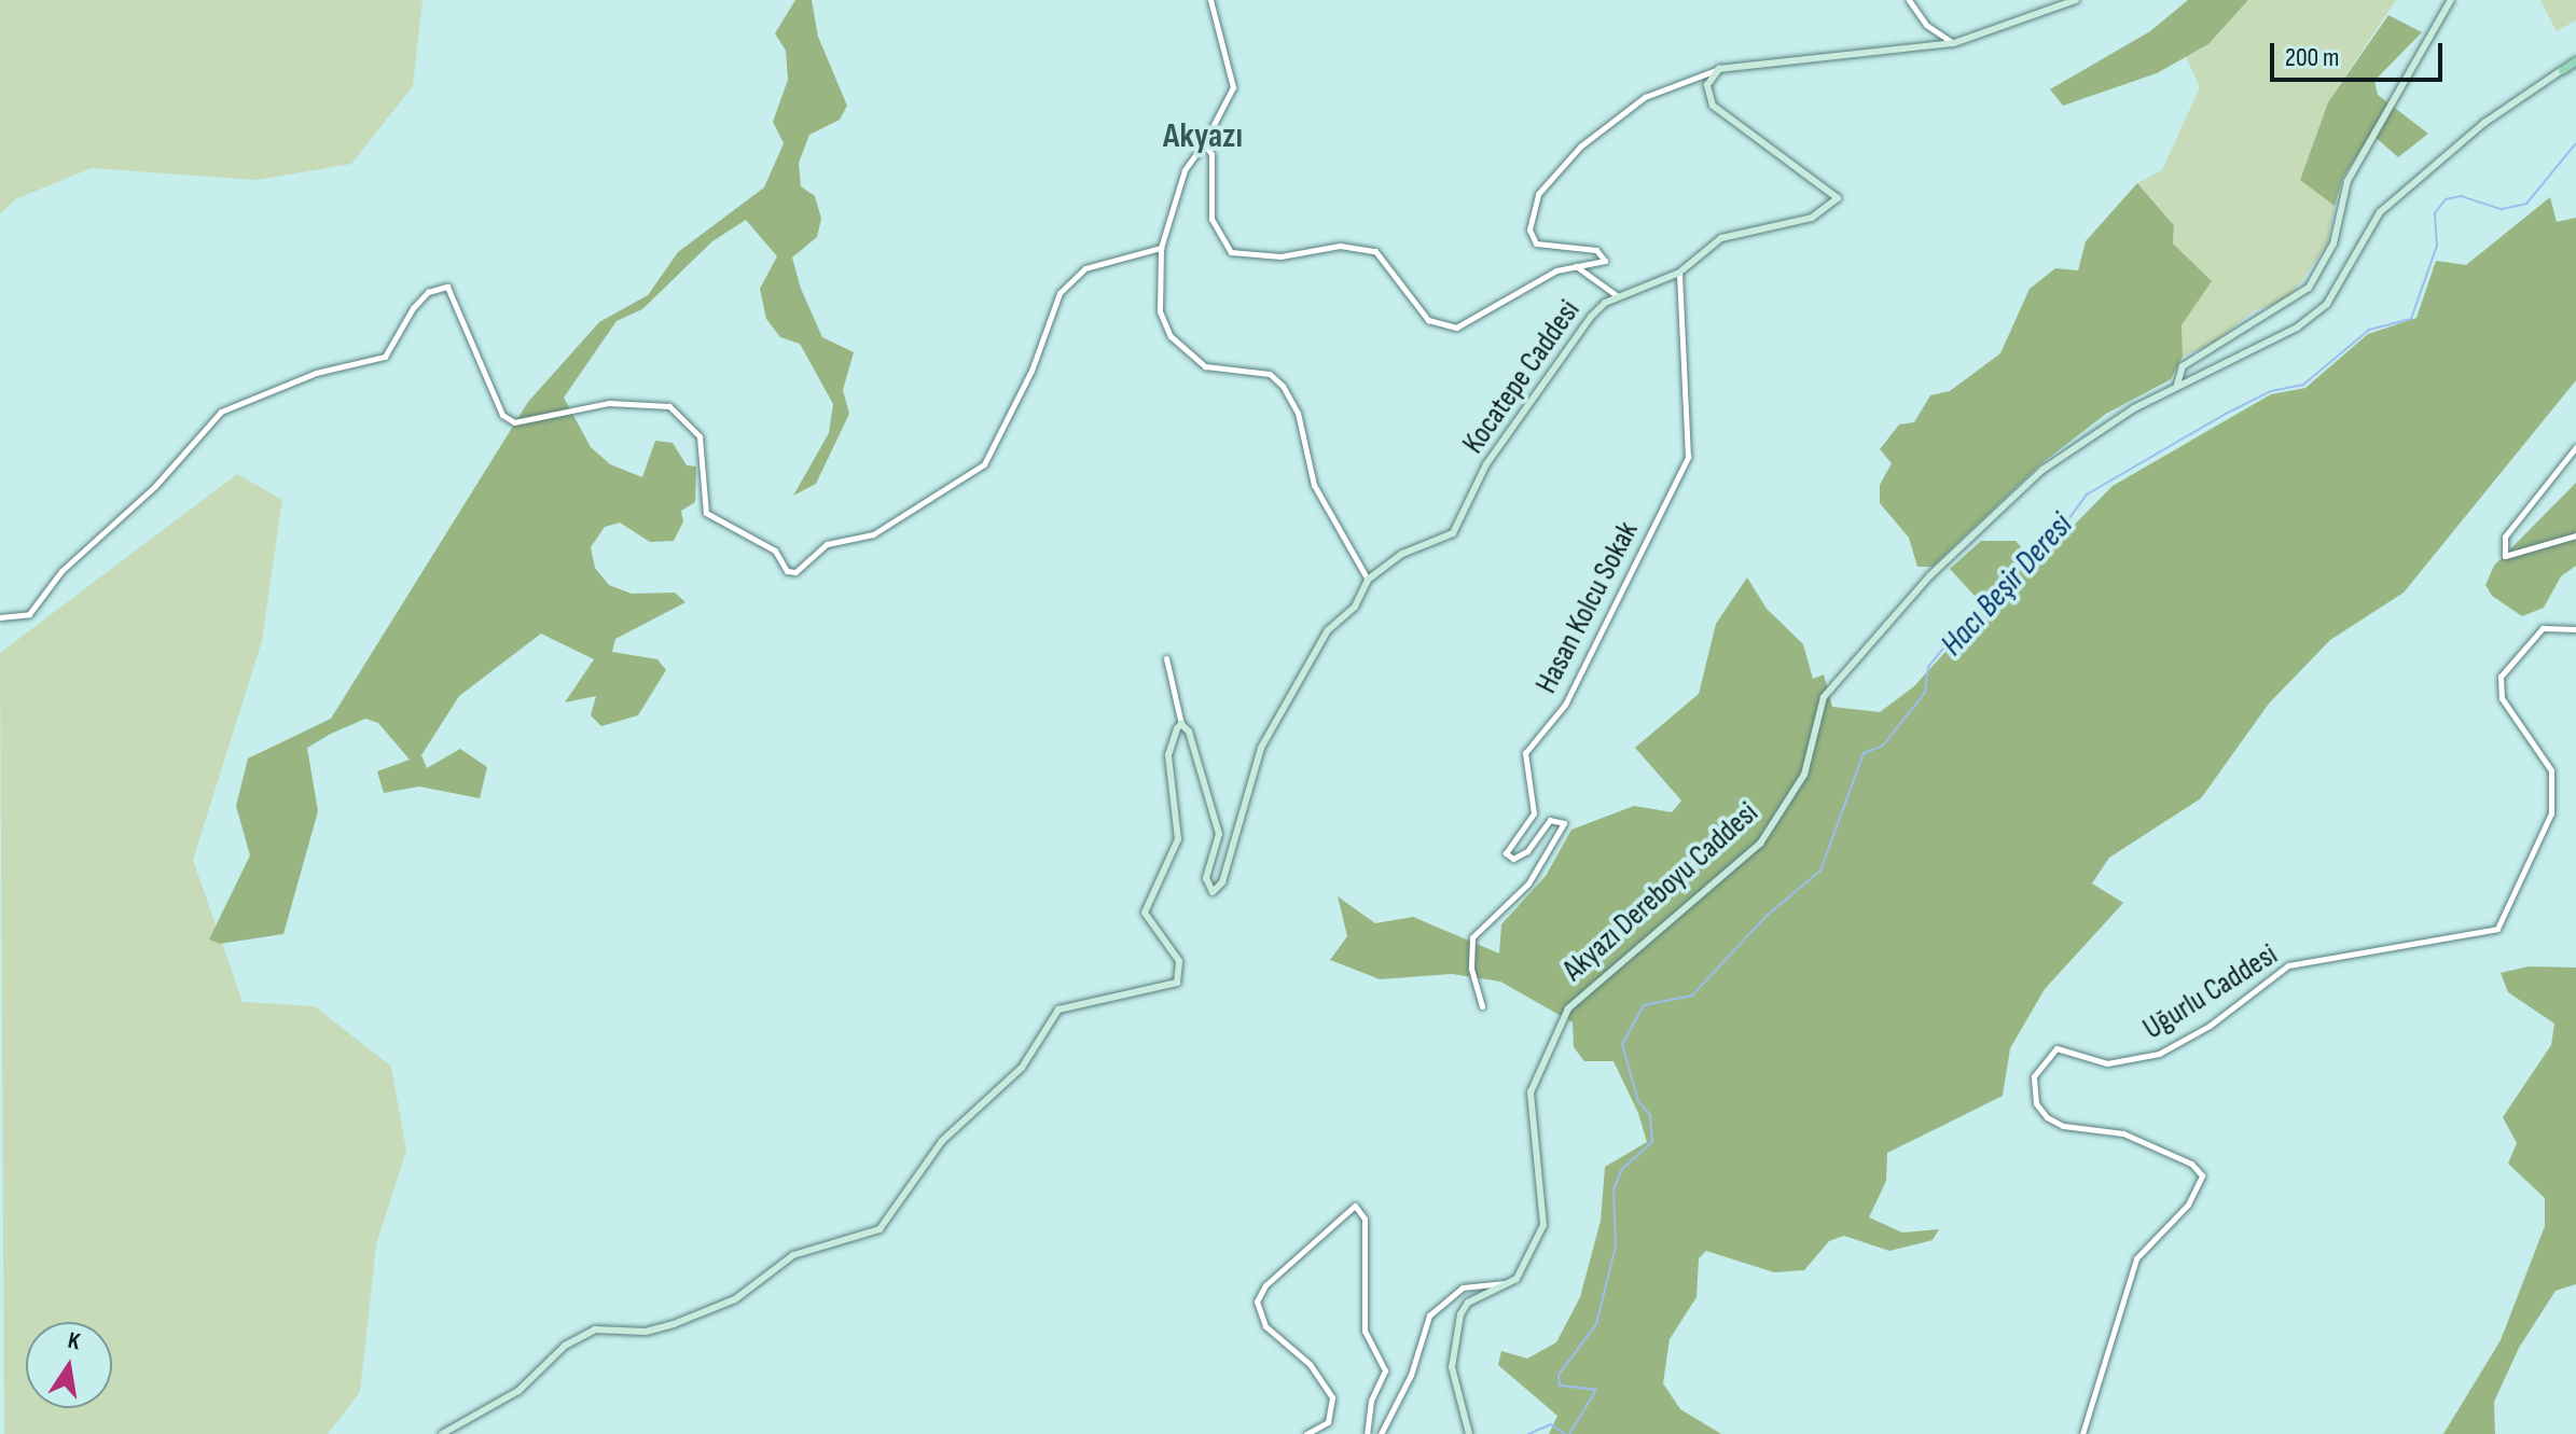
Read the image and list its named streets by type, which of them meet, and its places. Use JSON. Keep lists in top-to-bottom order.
{
  "streets": {
    "main road": ["Kocatepe Caddesi", "Akyazı Dereboyu Caddesi"],
    "street": ["Hasan Kolcu Sokak", "Uğurlu Caddesi"]
  },
  "crossings": [
    ["Kocatepe Caddesi", "Hasan Kolcu Sokak"]
  ],
  "districts": ["Akyazı"],
  "water": ["Hacı Beşir Deresi"],
  "scale_bar": "200 m",
  "north": "top"
}
